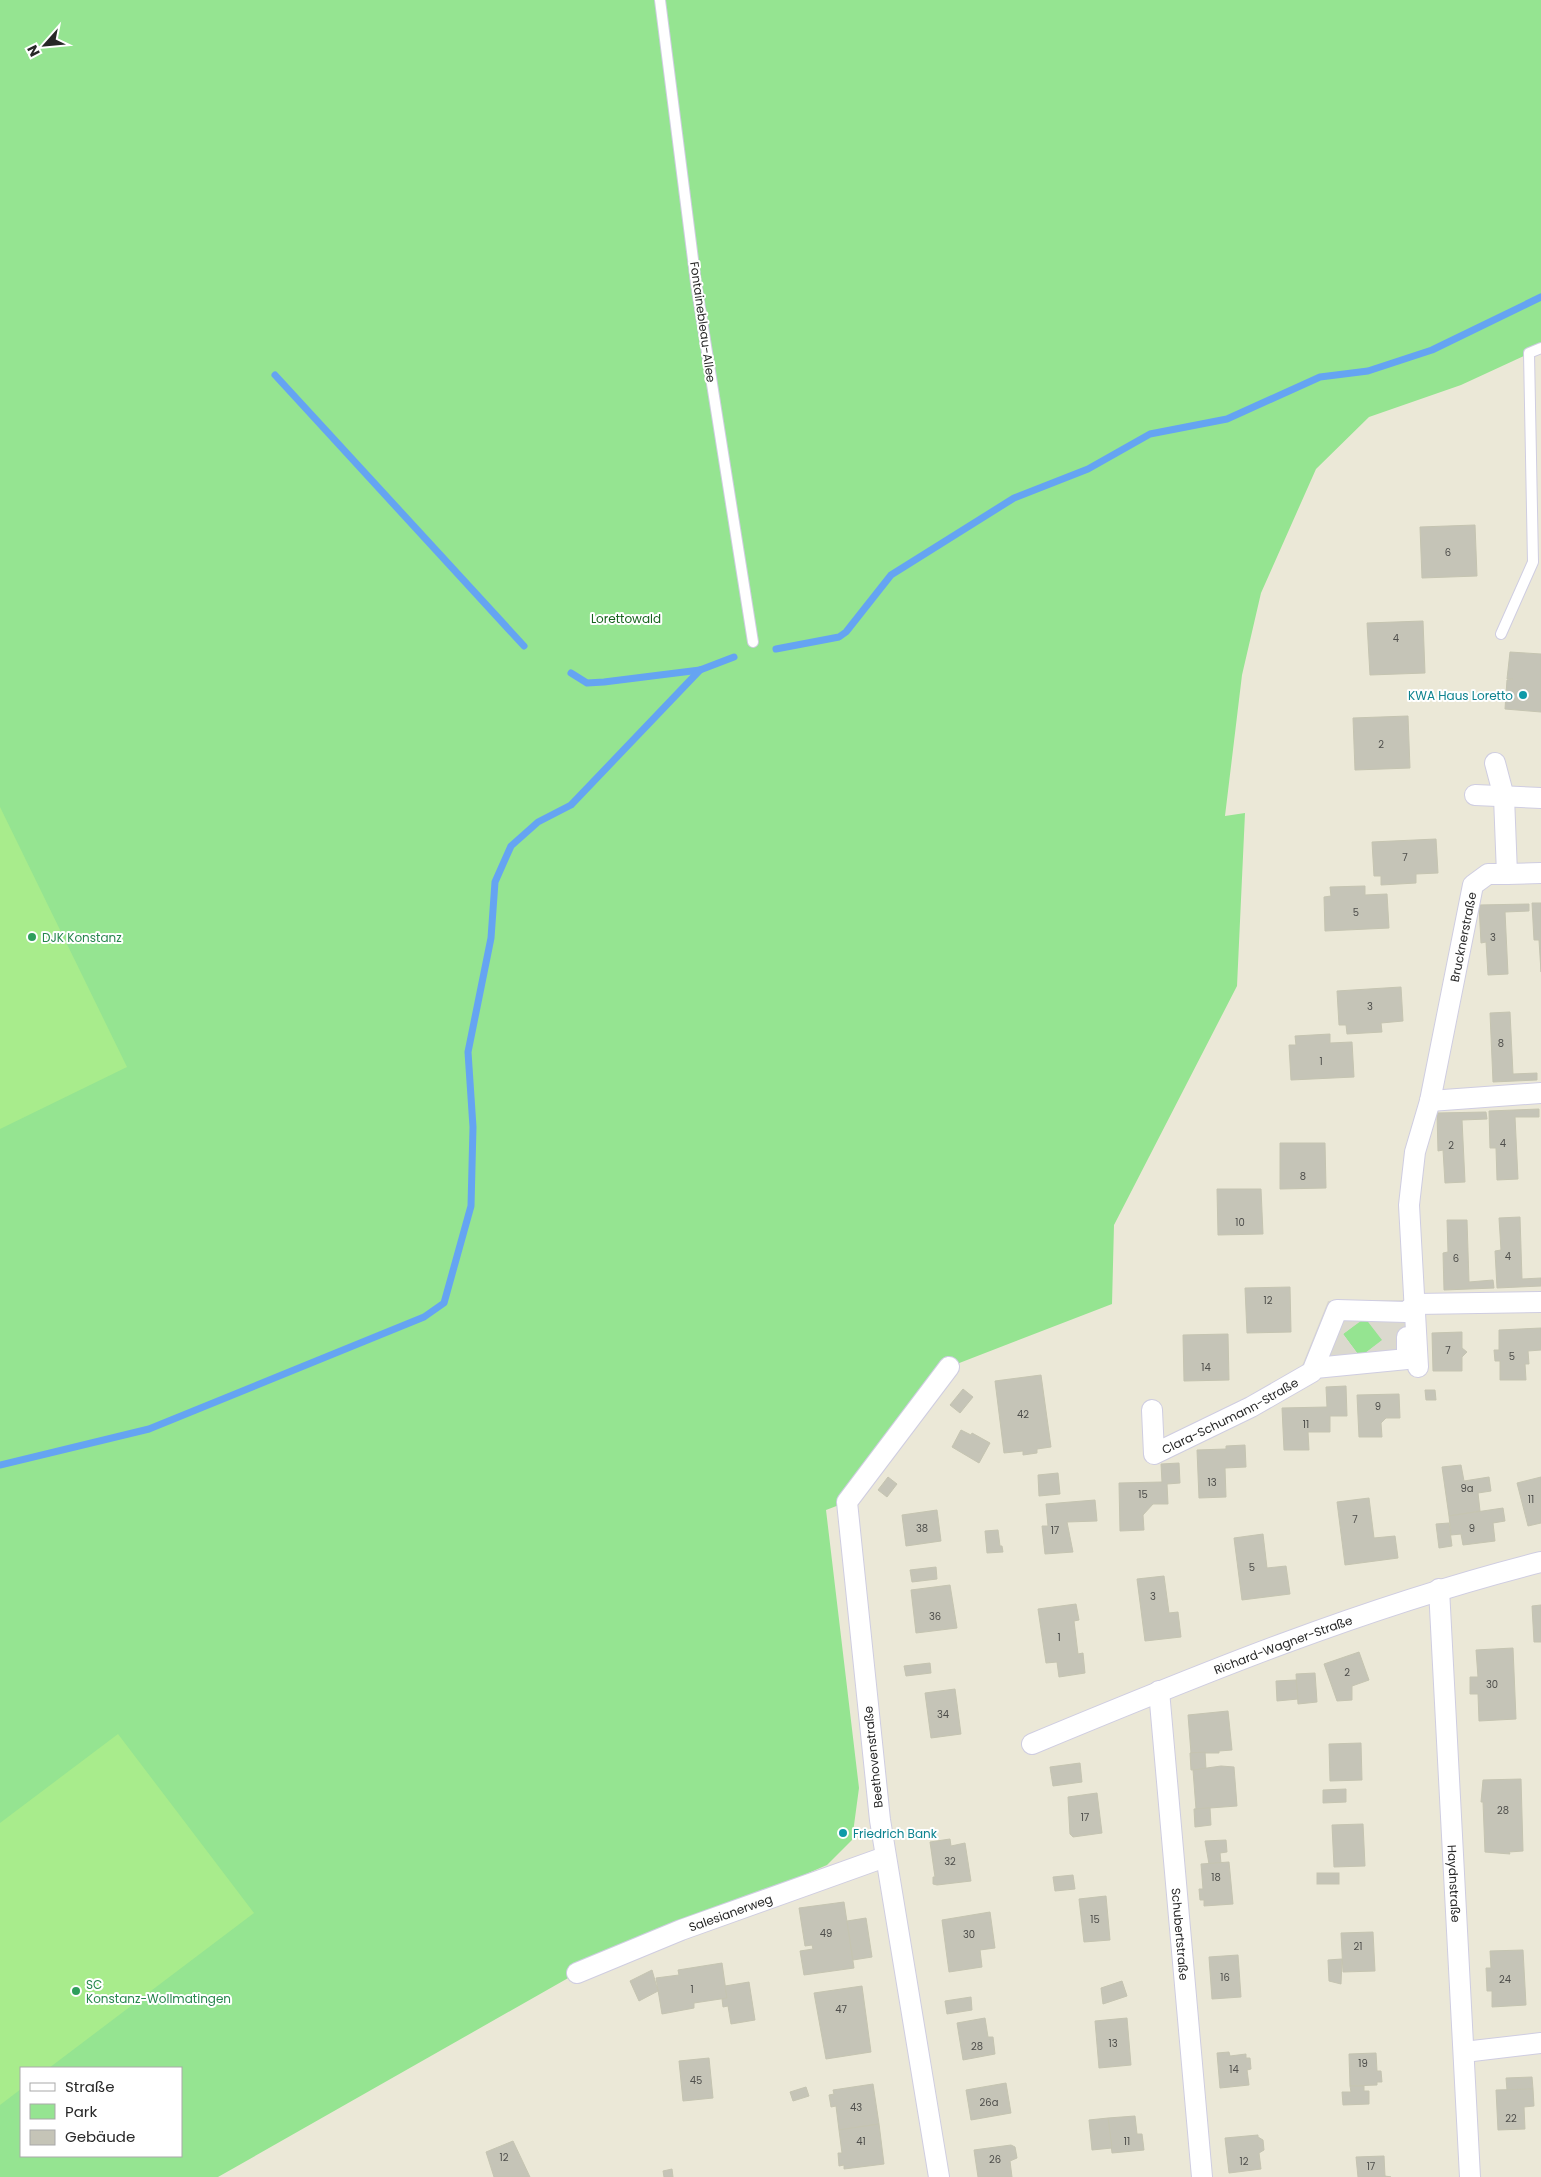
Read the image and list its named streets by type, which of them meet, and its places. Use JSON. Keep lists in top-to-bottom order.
{
  "streets": {
    "street": [
      "Brucknerstraße",
      "Clara-Schumann-Straße",
      "Richard-Wagner-Straße",
      "Beethovenstraße",
      "Haydnstraße",
      "Salesianerweg",
      "Schubertstraße"
    ],
    "lane": ["Fontainebleau-Allee"]
  },
  "crossings": [
    ["Brucknerstraße", "Clara-Schumann-Straße"],
    ["Richard-Wagner-Straße", "Haydnstraße"],
    ["Richard-Wagner-Straße", "Schubertstraße"],
    ["Beethovenstraße", "Salesianerweg"]
  ],
  "parks": ["Lorettowald"],
  "places": [
    "KWA Haus Loretto",
    "DJK Konstanz",
    "Friedrich Bank",
    "SC Konstanz-Wollmatingen"
  ],
  "house_numbers": [
    "6",
    "4",
    "2",
    "7",
    "5",
    "3",
    "3",
    "8",
    "1",
    "4",
    "2",
    "8",
    "10",
    "4",
    "6",
    "12",
    "7",
    "5",
    "14",
    "9",
    "42",
    "11",
    "13",
    "9a",
    "15",
    "11",
    "7",
    "38",
    "9",
    "17",
    "5",
    "3",
    "36",
    "1",
    "2",
    "30",
    "34",
    "28",
    "17",
    "32",
    "18",
    "15",
    "49",
    "30",
    "21",
    "16",
    "24",
    "1",
    "47",
    "13",
    "28",
    "19",
    "14",
    "45",
    "26a",
    "43",
    "22",
    "41",
    "11",
    "12",
    "26",
    "12",
    "17"
  ],
  "legend": ["Straße", "Park", "Gebäude"],
  "north": "bottom left"
}
